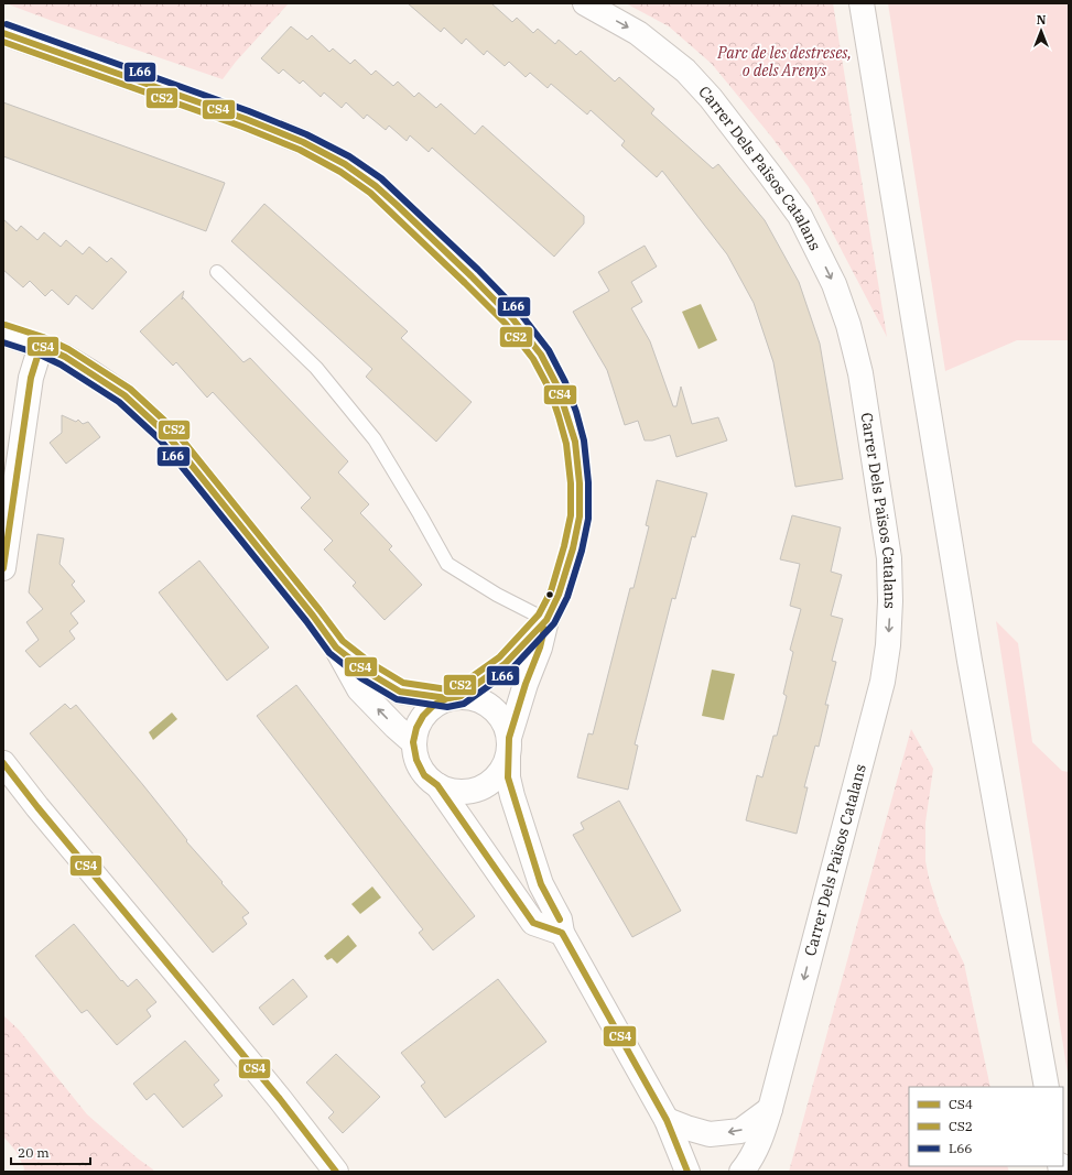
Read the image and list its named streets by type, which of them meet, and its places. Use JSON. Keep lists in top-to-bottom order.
{
  "streets": {
    "street": ["Carrer Dels Països Catalans"]
  },
  "parks": ["Parc de les destreses, o dels Arenys"],
  "lines": ["transit line L66", "transit line CS4", "transit line CS2"],
  "legend": ["CS4", "CS2", "L66"],
  "scale_bar": "20 m",
  "north": "top"
}
